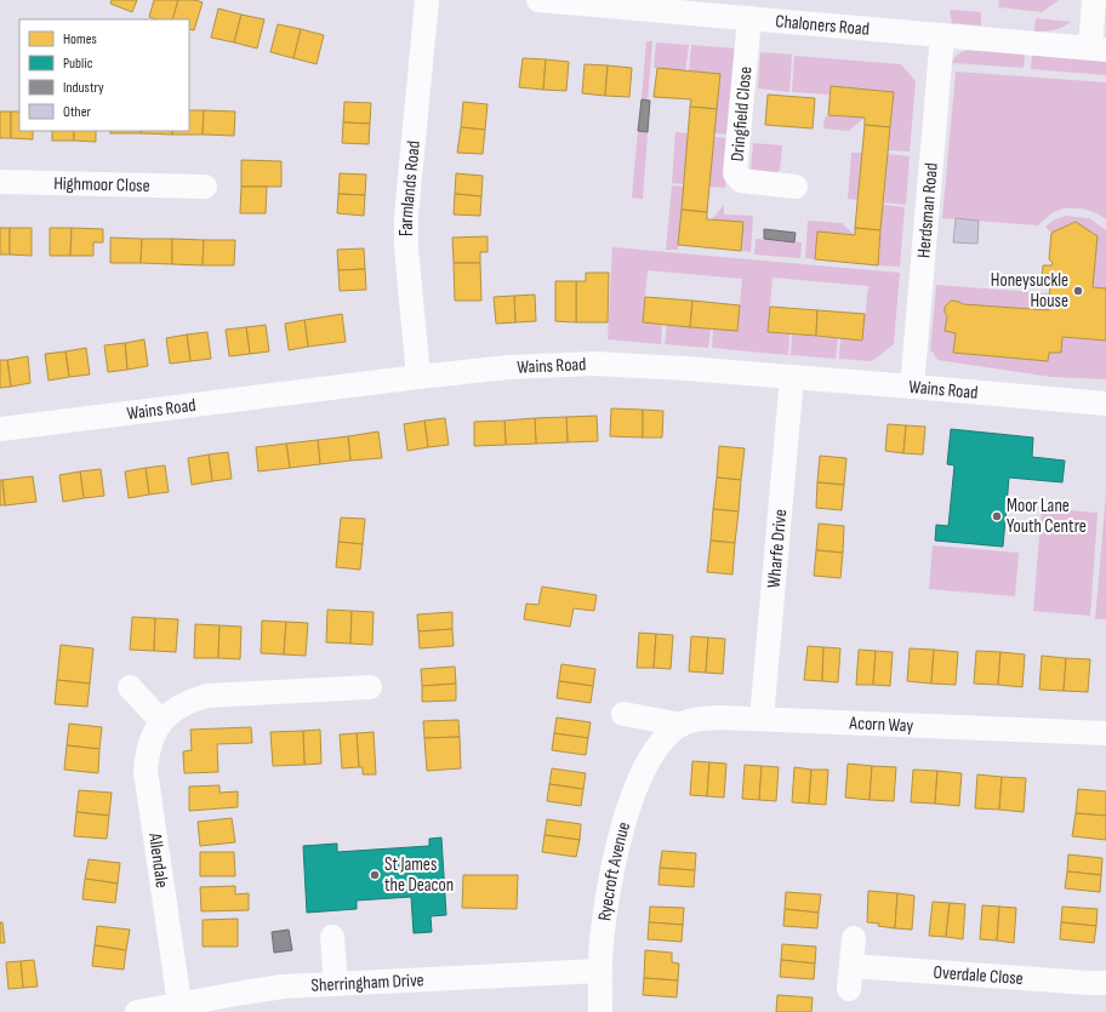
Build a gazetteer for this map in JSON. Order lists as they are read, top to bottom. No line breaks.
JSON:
{"streets":{"street":["Chaloners Road","Dringfield Close","Highmoor Close","Farmlands Road","Herdsman Road","Wains Road","Wharfe Drive","Acorn Way","Allendale","Ryecroft Avenue","Overdale Close","Sherringham Drive"]},"crossings":[["Chaloners Road","Dringfield Close"],["Chaloners Road","Herdsman Road"],["Farmlands Road","Wains Road"],["Herdsman Road","Wains Road"],["Wains Road","Wharfe Drive"],["Wharfe Drive","Acorn Way"],["Acorn Way","Ryecroft Avenue"],["Allendale","Sherringham Drive"],["Ryecroft Avenue","Sherringham Drive"]],"places":["Honeysuckle House","Moor Lane Youth Centre","St James the Deacon"],"legend":["Homes","Public","Industry","Other"]}
